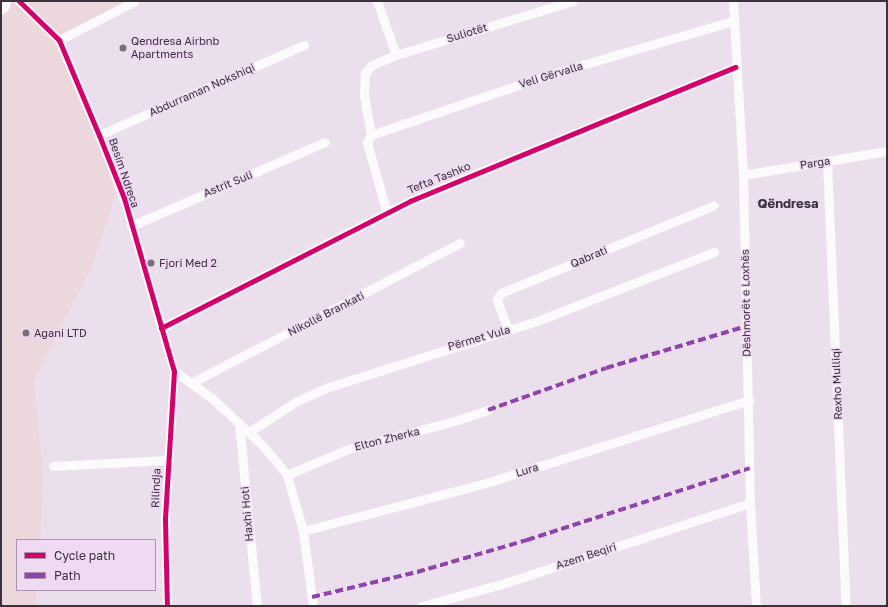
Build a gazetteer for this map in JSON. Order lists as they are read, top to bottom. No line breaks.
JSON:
{"streets":{"street":["Suliotët","Veli Gërvalla","Abdurraman Nokshiqi","Parga","Besim Ndreca","Tefta Tashko","Astrit Suli","Qabrati","Dëshmorët e Loxhës","Nikollë Brankati","Përmet Vula","Rexho Mulliqi","Elton Zherka","Lura","Rilindja","Haxhi Hoti","Azem Beqiri"]},"crossings":[["Suliotët","Veli Gërvalla"],["Veli Gërvalla","Dëshmorët e Loxhës"],["Abdurraman Nokshiqi","Besim Ndreca"],["Parga","Dëshmorët e Loxhës"],["Parga","Rexho Mulliqi"],["Besim Ndreca","Tefta Tashko"],["Besim Ndreca","Astrit Suli"],["Besim Ndreca","Rilindja"],["Tefta Tashko","Dëshmorët e Loxhës"],["Qabrati","Përmet Vula"],["Dëshmorët e Loxhës","Lura"],["Dëshmorët e Loxhës","Azem Beqiri"]],"districts":["Qëndresa"],"places":["Qendresa Airbnb Apartments","Fjori Med 2","Agani LTD"],"legend":["Cycle path","Path"]}
